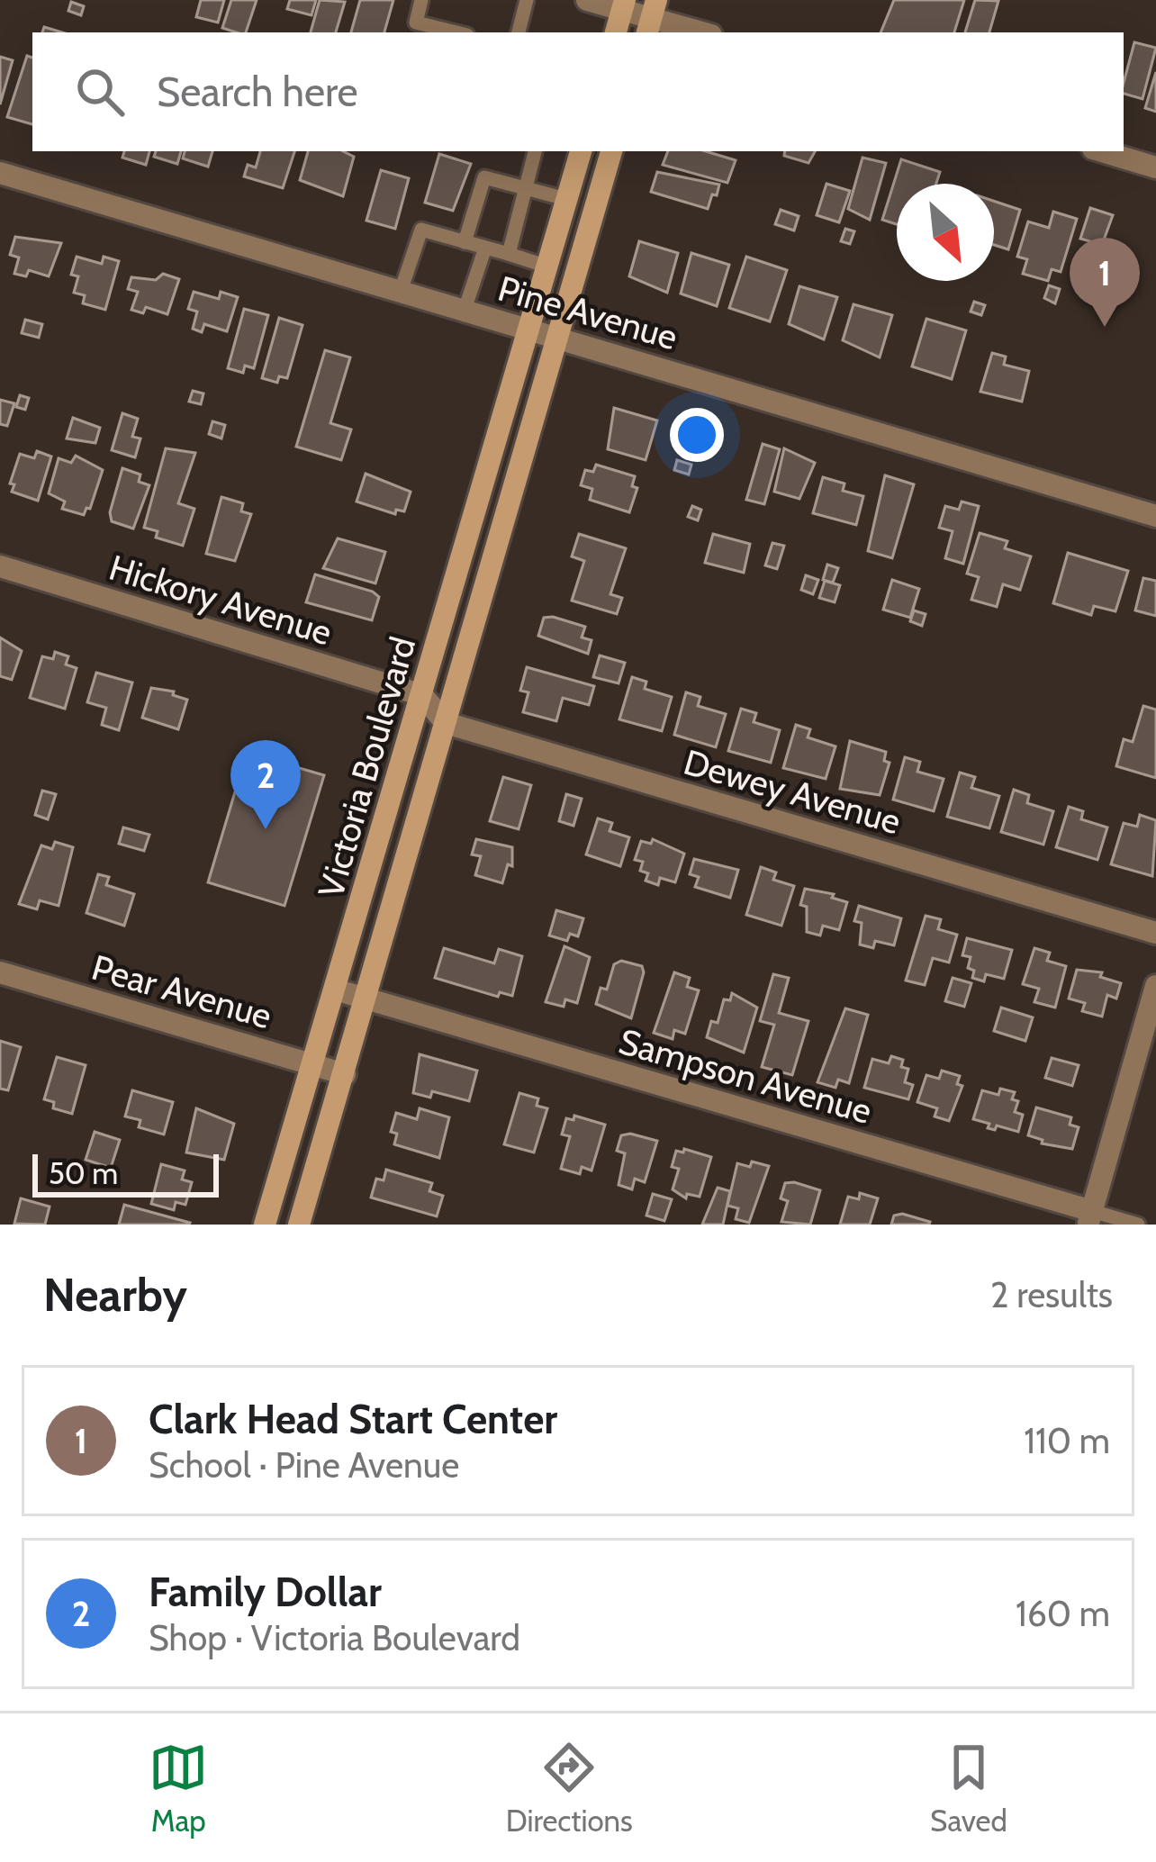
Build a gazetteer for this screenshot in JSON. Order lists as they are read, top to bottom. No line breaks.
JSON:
{"streets":{"main road":["Victoria Boulevard"],"street":["Pine Avenue","Hickory Avenue","Dewey Avenue","Pear Avenue","Sampson Avenue"]},"crossings":[["Pine Avenue","Victoria Boulevard"],["Hickory Avenue","Victoria Boulevard"],["Victoria Boulevard","Dewey Avenue"],["Victoria Boulevard","Pear Avenue"],["Victoria Boulevard","Sampson Avenue"]],"scale_bar":"50 m","north":"bottom right","page":{"search":"Search here","pins":["1","2"],"scale":"50 m","heading":["Nearby","2 results"],"list":[{"mark":"1","name":"Clark Head Start Center","note":"School · Pine Avenue","value":"110 m"},{"mark":"2","name":"Family Dollar","note":"Shop · Victoria Boulevard","value":"160 m"}],"nav":["Map","Directions","Saved"]}}
